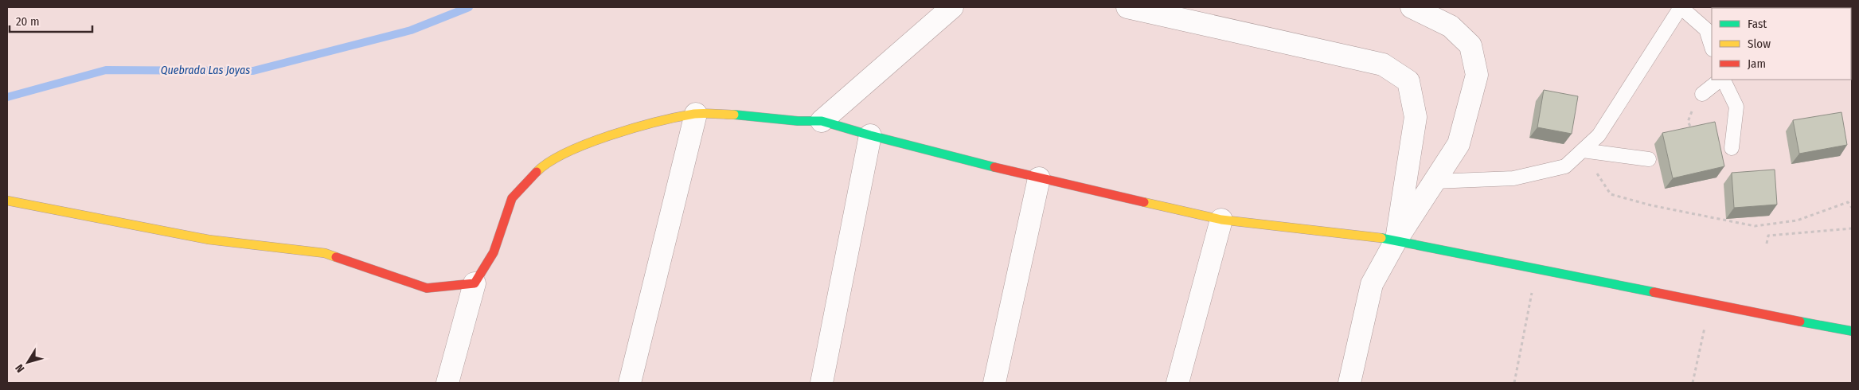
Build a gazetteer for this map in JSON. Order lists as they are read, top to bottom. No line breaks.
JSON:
{"water":["Quebrada Las Joyas"],"legend":["Fast","Slow","Jam"],"scale_bar":"20 m","north":"bottom left"}
